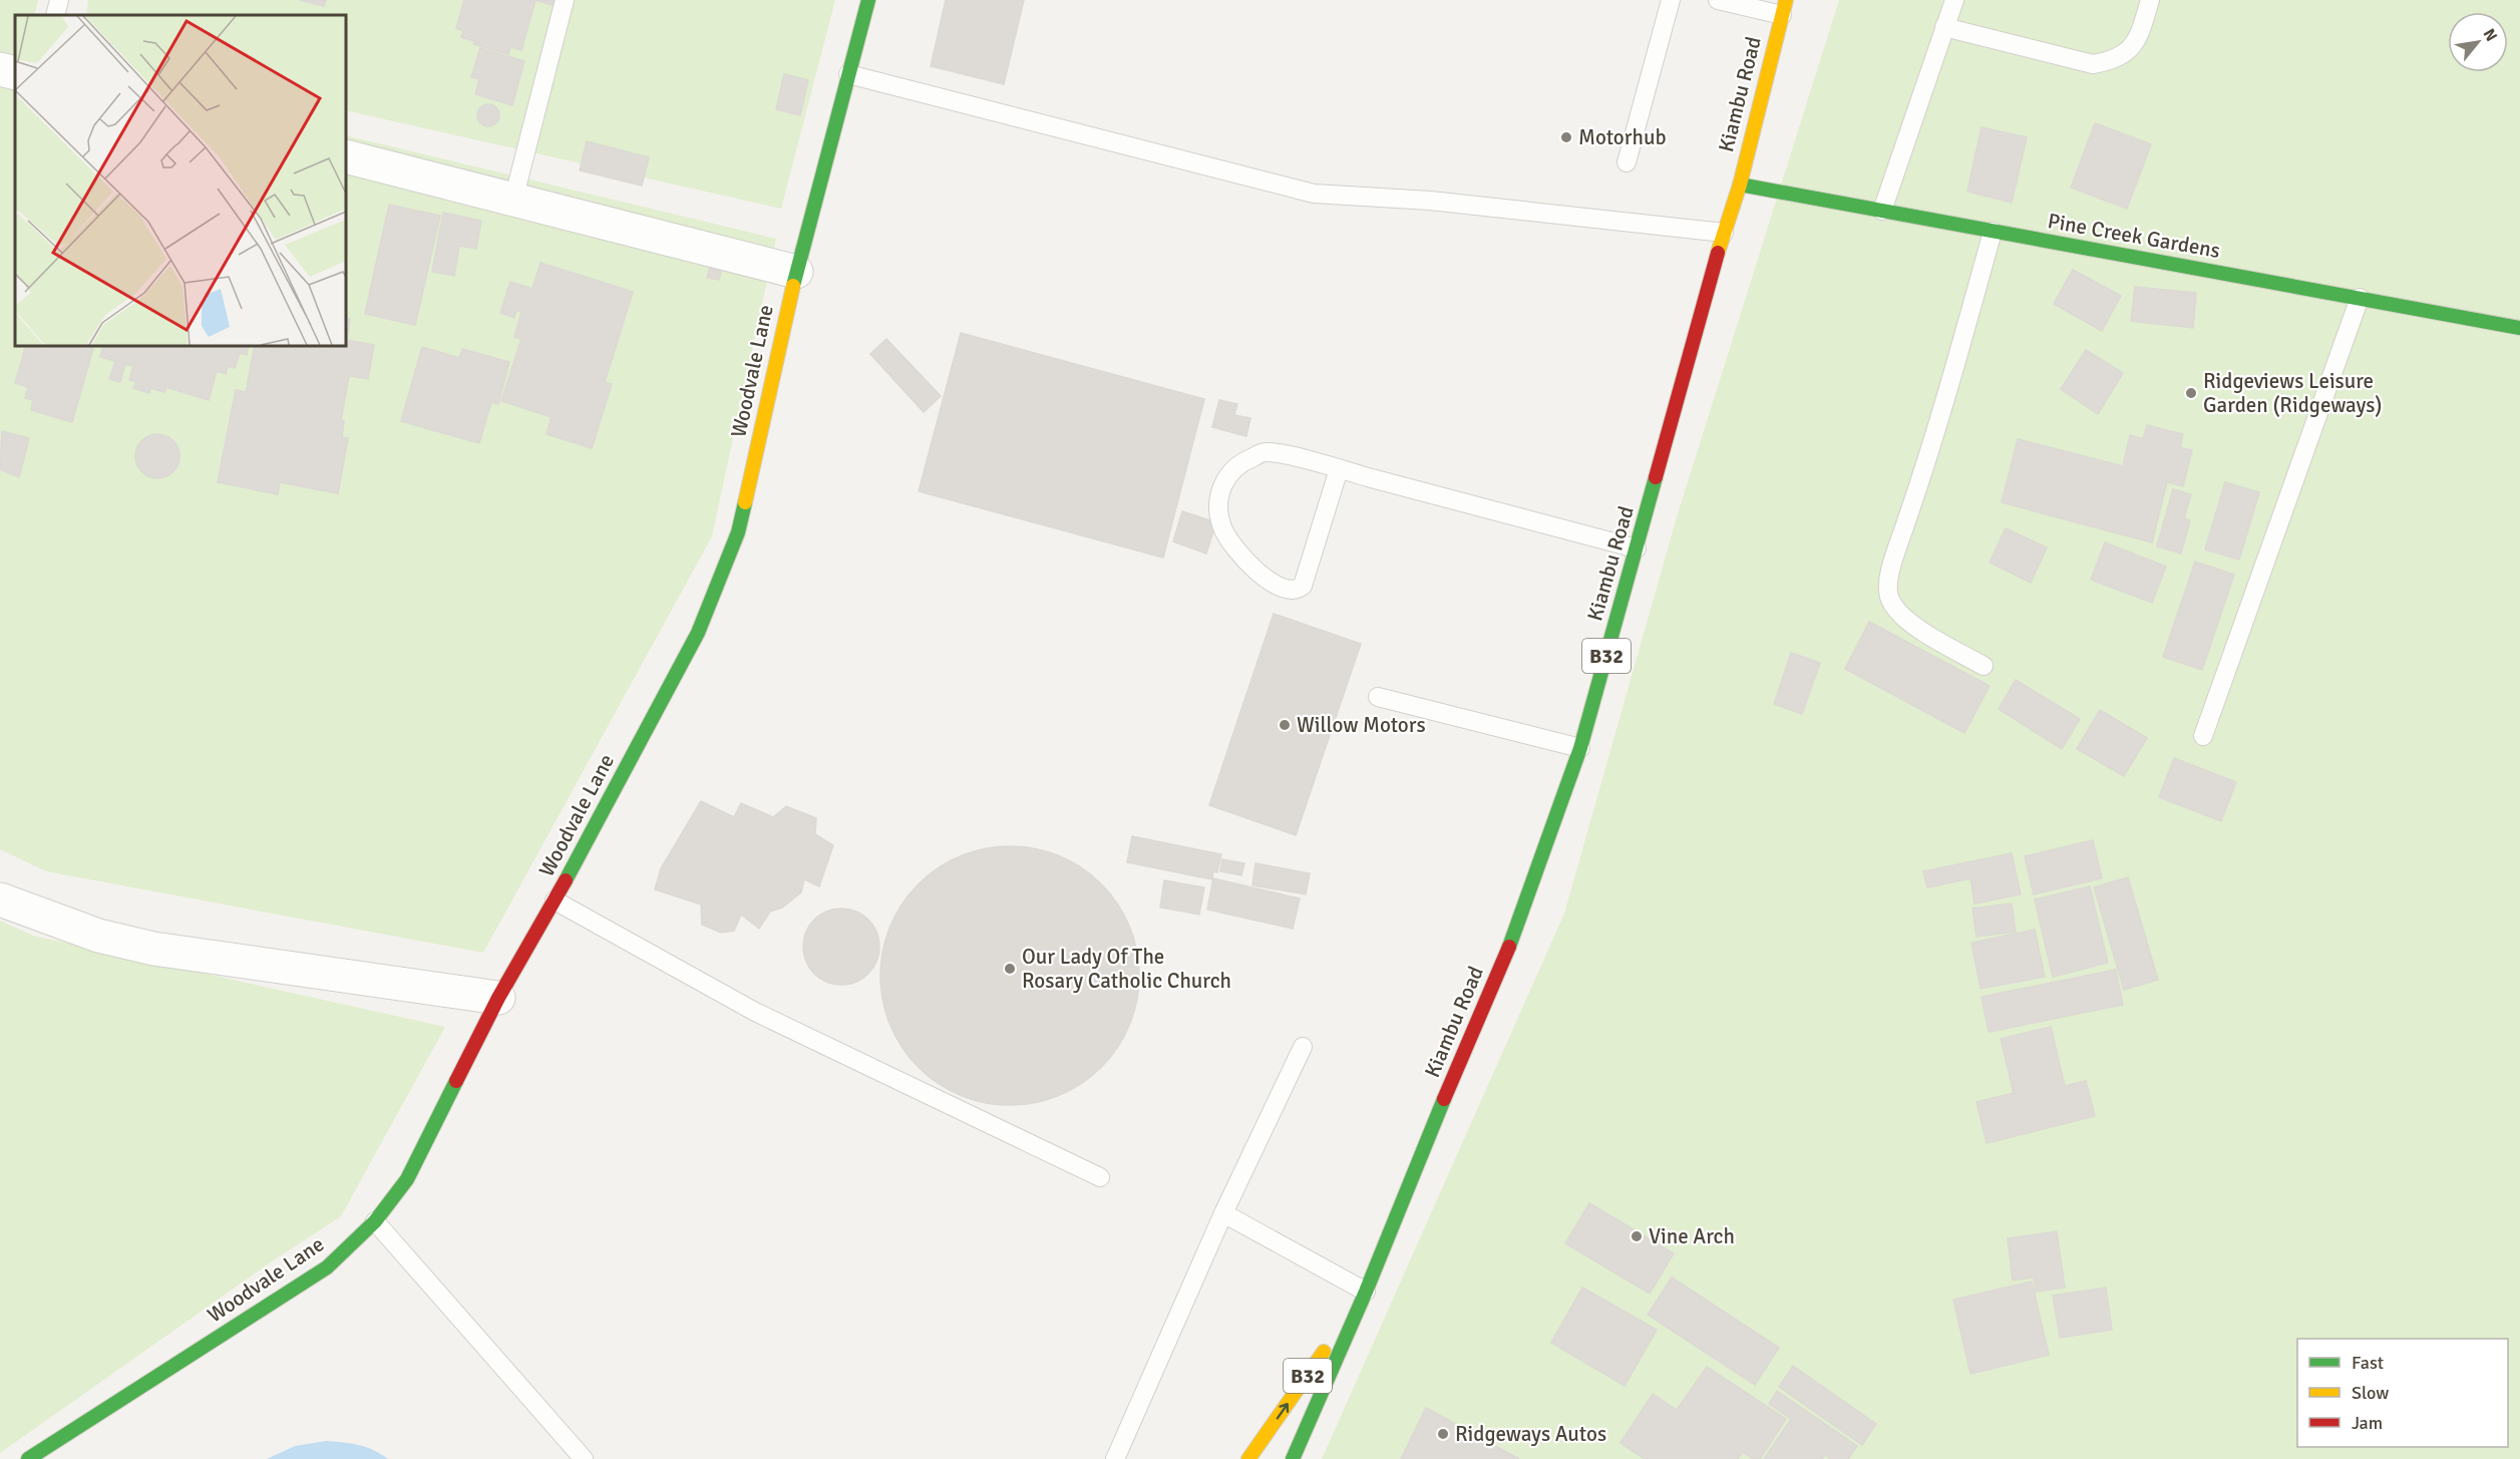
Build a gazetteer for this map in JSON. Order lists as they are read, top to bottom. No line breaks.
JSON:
{"streets":{"main road":["Kiambu Road","Pine Creek Gardens","Woodvale Lane","B32"]},"crossings":[["Kiambu Road","Pine Creek Gardens"]],"places":["Motorhub","Ridgeviews Leisure Garden (Ridgeways)","Willow Motors","Our Lady Of The Rosary Catholic Church","Vine Arch","Ridgeways Autos"],"legend":["Fast","Slow","Jam"],"north":"top right"}
